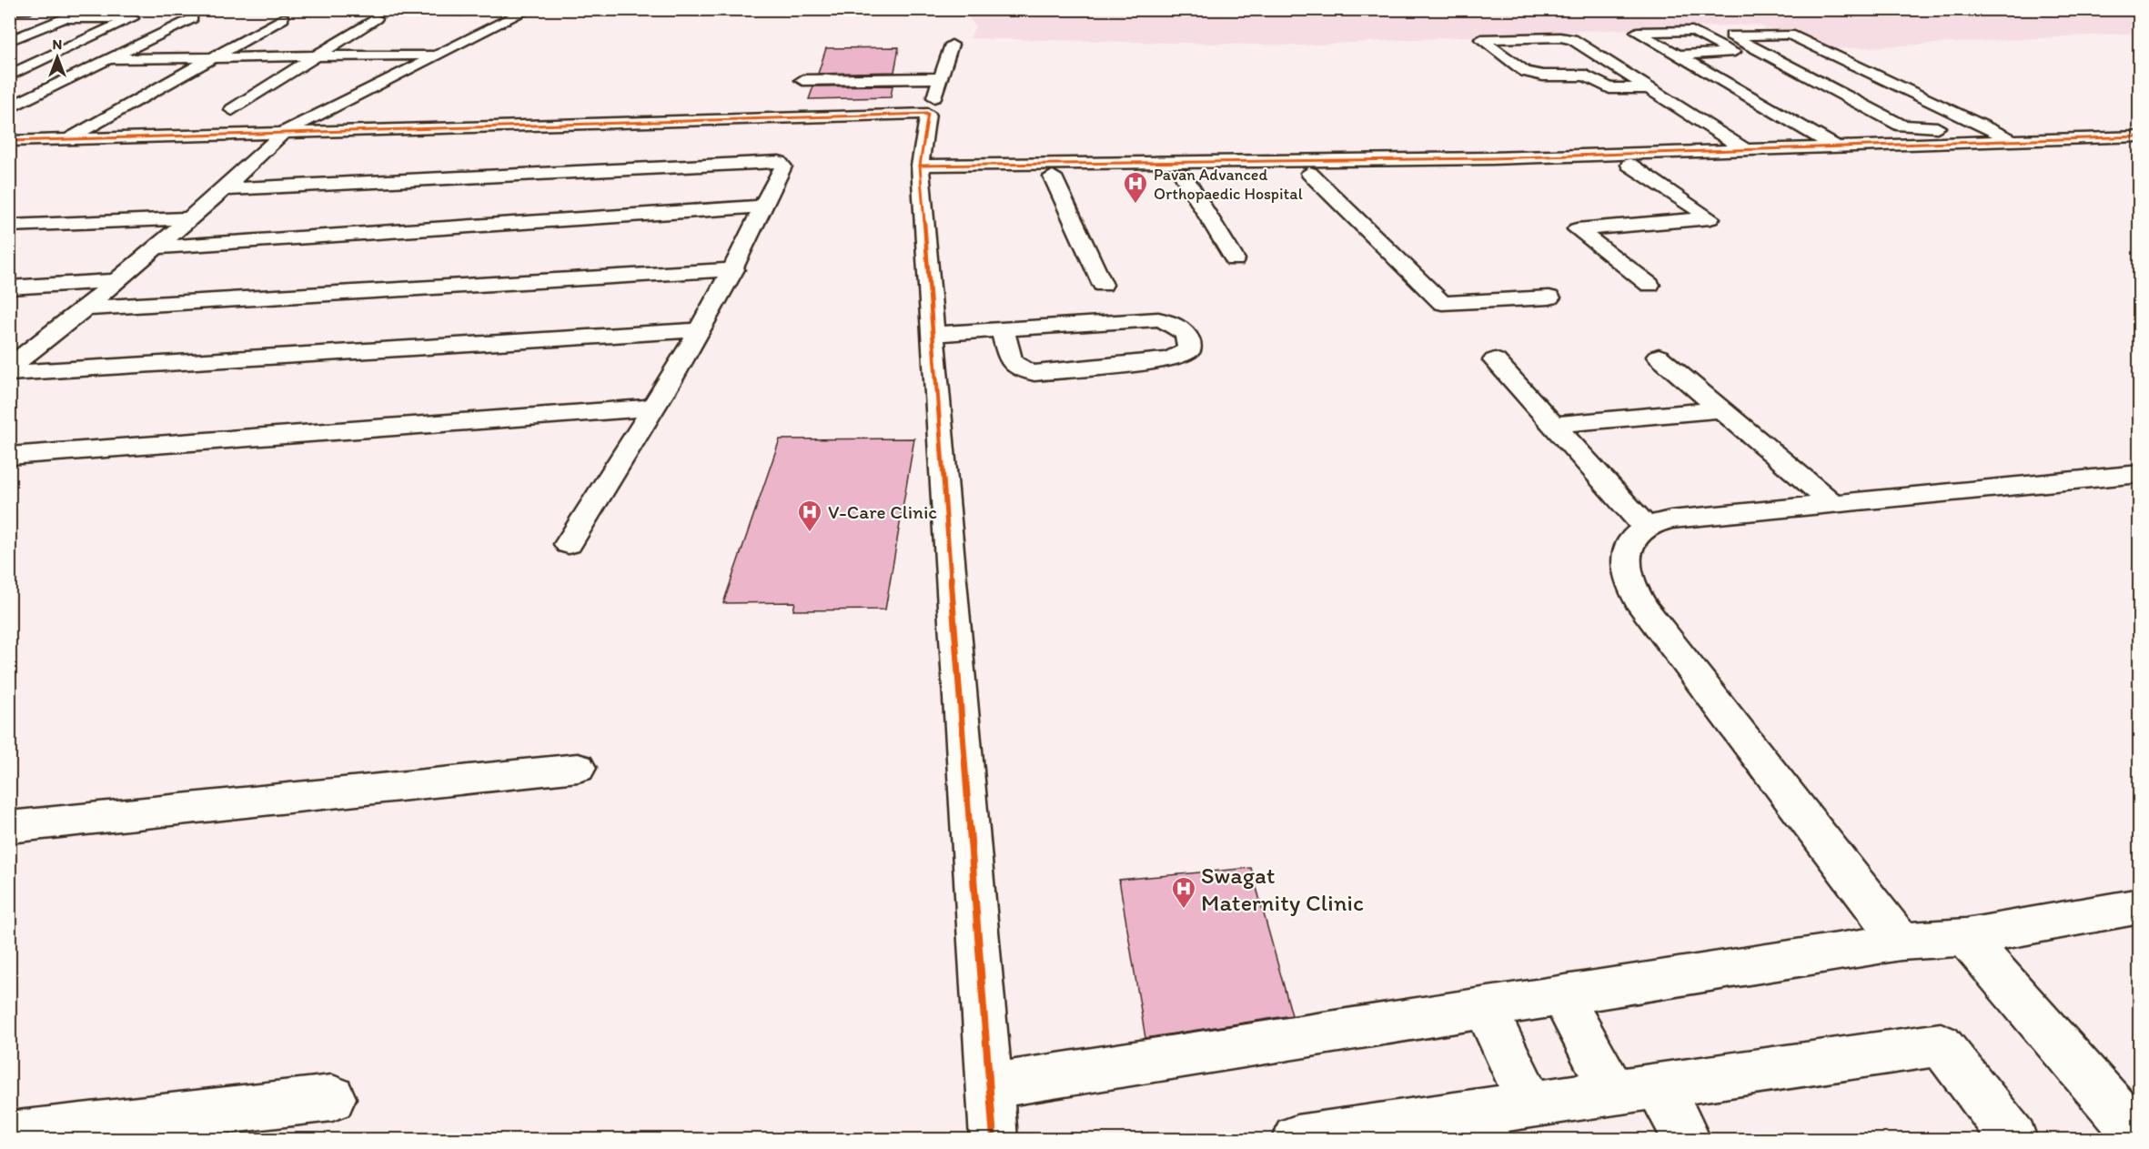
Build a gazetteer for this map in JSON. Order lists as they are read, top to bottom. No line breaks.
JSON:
{"places":{"hospital":["Pavan Advanced Orthopaedic Hospital","V-Care Clinic","Swagat Maternity Clinic"]},"north":"top"}
